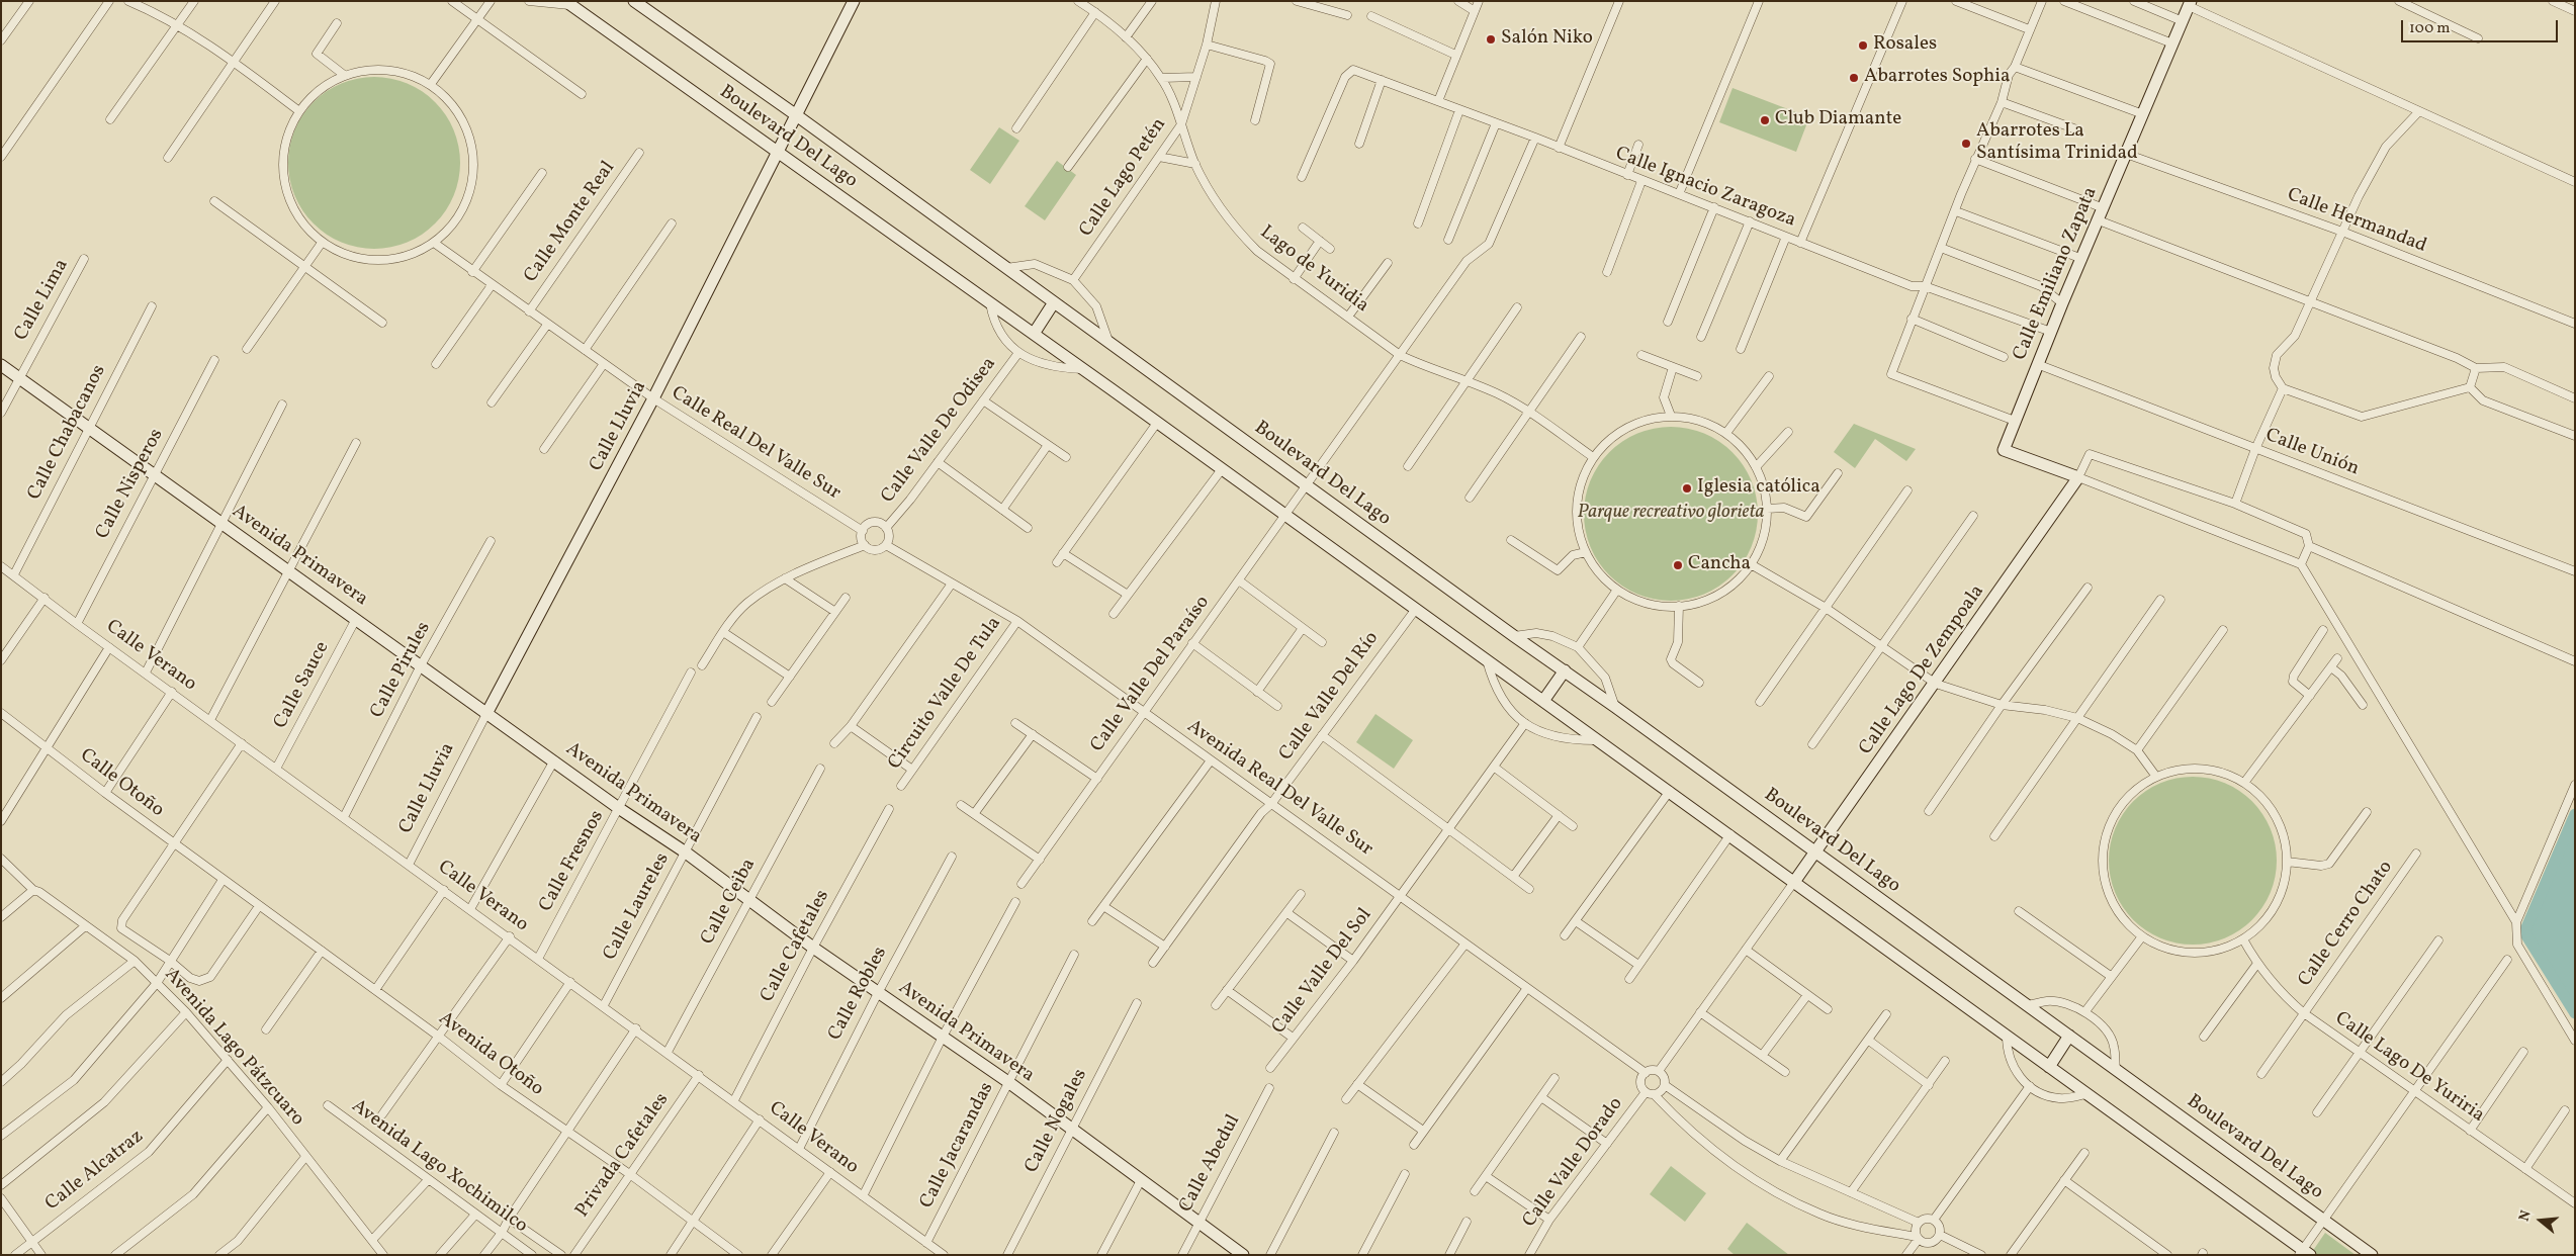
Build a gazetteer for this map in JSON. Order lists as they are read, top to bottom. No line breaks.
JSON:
{"streets":{"street":["Boulevard Del Lago","Calle Lago Petén","Calle Ignacio Zaragoza","Calle Hermandad","Calle Monte Real","Lago de Yuridia","Calle Emiliano Zapata","Calle Lima","Calle Lluvia","Calle Valle De Odisea","Calle Chabacanos","Calle Real Del Valle Sur","Calle Unión","Calle Nisperos","Avenida Primavera","Calle Verano","Calle Pirules","Calle Lago De Zempoala","Calle Valle Del Paraíso","Calle Sauce","Circuito Valle De Tula","Calle Valle Del Río","Calle Otoño","Avenida Real Del Valle Sur","Calle Fresnos","Calle Ceiba","Calle Laureles","Calle Cerro Chato","Calle Cafetales","Calle Valle Del Sol","Calle Robles","Avenida Lago Pátzcuaro","Avenida Otoño","Calle Lago De Yuriria","Calle Nogales","Calle Jacarandas","Privada Cafetales","Calle Valle Dorado","Calle Abedul","Avenida Lago Xochimilco","Calle Alcatraz"]},"crossings":[["Boulevard Del Lago","Calle Lluvia"],["Boulevard Del Lago","Calle Valle De Odisea"],["Boulevard Del Lago","Calle Lago De Zempoala"],["Boulevard Del Lago","Calle Valle Del Paraíso"],["Boulevard Del Lago","Calle Valle Del Río"],["Calle Lago Petén","Lago de Yuridia"],["Calle Ignacio Zaragoza","Calle Emiliano Zapata"],["Calle Ignacio Zaragoza","Calle Valle Del Paraíso"],["Calle Hermandad","Calle Emiliano Zapata"],["Calle Monte Real","Calle Real Del Valle Sur"],["Lago de Yuridia","Calle Valle Del Paraíso"],["Calle Emiliano Zapata","Calle Unión"],["Calle Emiliano Zapata","Calle Lago De Zempoala"],["Calle Lima","Avenida Primavera"],["Calle Lluvia","Calle Real Del Valle Sur"],["Calle Lluvia","Avenida Primavera"],["Calle Lluvia","Calle Verano"],["Calle Valle De Odisea","Calle Real Del Valle Sur"],["Calle Valle De Odisea","Avenida Real Del Valle Sur"],["Calle Chabacanos","Avenida Primavera"],["Calle Chabacanos","Calle Verano"],["Calle Real Del Valle Sur","Avenida Real Del Valle Sur"],["Calle Nisperos","Avenida Primavera"],["Calle Nisperos","Calle Verano"],["Avenida Primavera","Calle Pirules"],["Avenida Primavera","Calle Sauce"],["Avenida Primavera","Calle Fresnos"],["Avenida Primavera","Calle Ceiba"],["Avenida Primavera","Calle Laureles"],["Avenida Primavera","Calle Cafetales"],["Avenida Primavera","Calle Robles"],["Avenida Primavera","Calle Nogales"],["Avenida Primavera","Calle Jacarandas"],["Avenida Primavera","Calle Abedul"],["Calle Verano","Calle Pirules"],["Calle Verano","Calle Sauce"],["Calle Verano","Calle Fresnos"],["Calle Verano","Calle Ceiba"],["Calle Verano","Calle Laureles"],["Calle Verano","Calle Cafetales"],["Calle Verano","Calle Robles"],["Calle Verano","Calle Jacarandas"],["Calle Verano","Privada Cafetales"],["Calle Valle Del Paraíso","Avenida Real Del Valle Sur"],["Circuito Valle De Tula","Avenida Real Del Valle Sur"],["Calle Valle Del Río","Avenida Real Del Valle Sur"],["Calle Otoño","Avenida Otoño"],["Avenida Real Del Valle Sur","Calle Valle Del Sol"],["Avenida Real Del Valle Sur","Calle Valle Dorado"],["Calle Cerro Chato","Calle Lago De Yuriria"],["Avenida Lago Pátzcuaro","Calle Alcatraz"],["Avenida Otoño","Privada Cafetales"]],"parks":["Parque recreativo glorieta"],"places":["Salón Niko","Rosales","Abarrotes Sophia","Club Diamante","Abarrotes La Santísima Trinidad","Iglesia católica","Cancha"],"scale_bar":"100 m","north":"left"}
